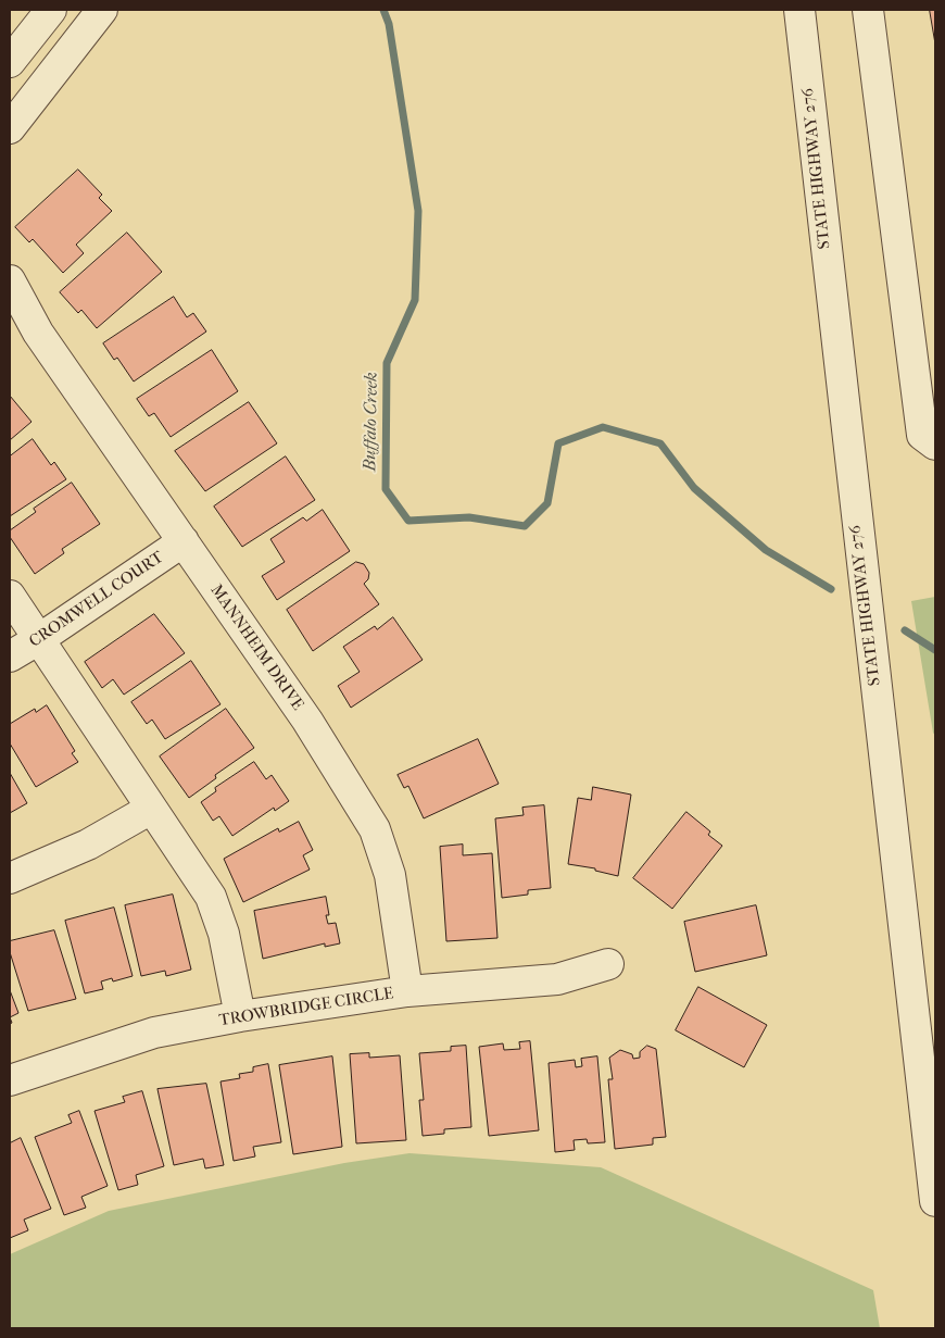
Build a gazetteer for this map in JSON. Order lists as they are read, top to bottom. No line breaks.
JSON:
{"streets":{"street":["STATE HIGHWAY 276","CROMWELL COURT","MANNHEIM DRIVE","TROWBRIDGE CIRCLE"]},"crossings":[["CROMWELL COURT","MANNHEIM DRIVE"],["MANNHEIM DRIVE","TROWBRIDGE CIRCLE"]],"water":["Buffalo Creek"]}
